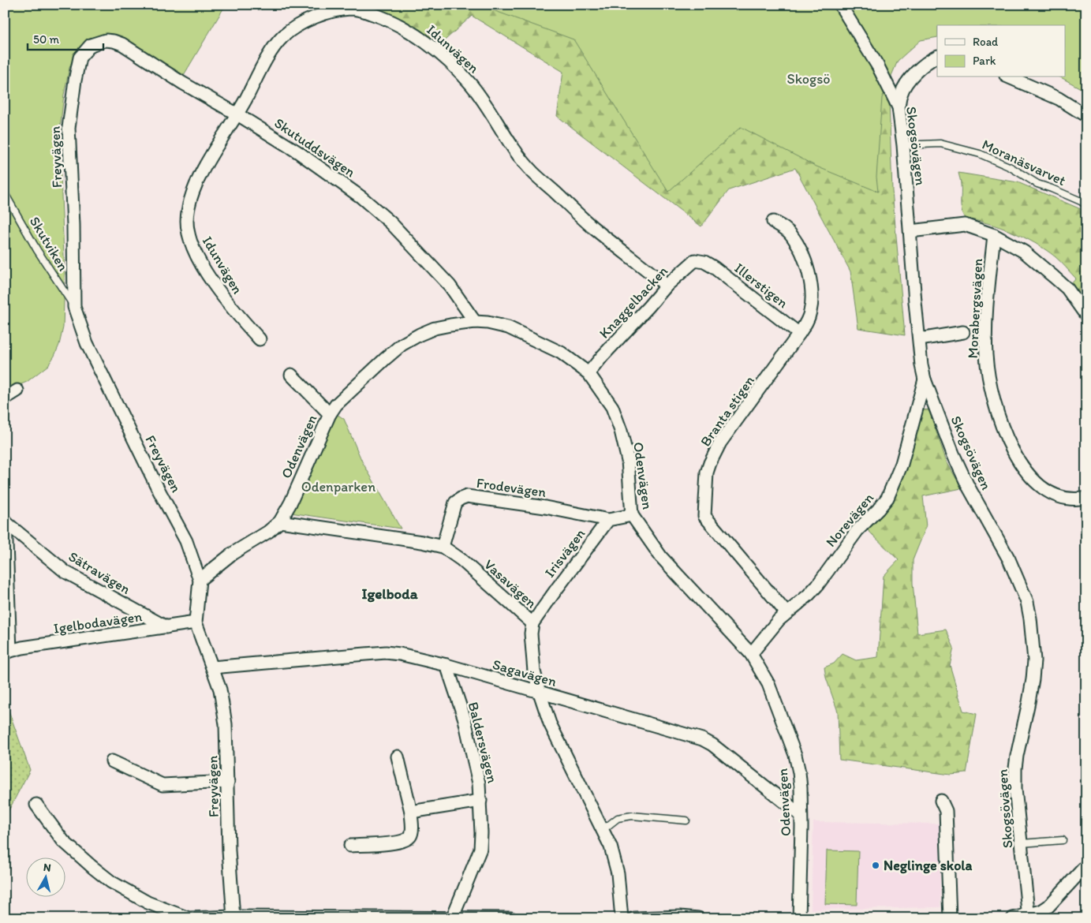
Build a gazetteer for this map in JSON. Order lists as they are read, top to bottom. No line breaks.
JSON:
{"streets":{"street":["Idunvägen","Skogsövägen","Skutuddsvägen","Freyvägen","Illerstigen","Knaggelbacken","Morabergsvägen","Branta stigen","Odenvägen","Frodevägen","Norevägen","Irisvägen","Sätravägen","Vasavägen","Igelbodavägen","Sagavägen","Baldersvägen"],"lane":["Moranäsvarvet","Skutviken"]},"crossings":[["Idunvägen","Skutuddsvägen"],["Idunvägen","Knaggelbacken"],["Skogsövägen","Moranäsvarvet"],["Skogsövägen","Norevägen"],["Skutuddsvägen","Freyvägen"],["Skutuddsvägen","Odenvägen"],["Freyvägen","Skutviken"],["Freyvägen","Odenvägen"],["Freyvägen","Igelbodavägen"],["Freyvägen","Sagavägen"],["Illerstigen","Knaggelbacken"],["Illerstigen","Branta stigen"],["Knaggelbacken","Odenvägen"],["Branta stigen","Norevägen"],["Odenvägen","Norevägen"],["Odenvägen","Vasavägen"],["Odenvägen","Sagavägen"],["Frodevägen","Irisvägen"],["Frodevägen","Vasavägen"],["Irisvägen","Vasavägen"],["Sätravägen","Igelbodavägen"],["Vasavägen","Sagavägen"],["Sagavägen","Baldersvägen"]],"districts":["Igelboda"],"parks":["Skogsö","Odenparken"],"places":["Neglinge skola"],"legend":["Road","Park"],"scale_bar":"50 m","north":"top"}
